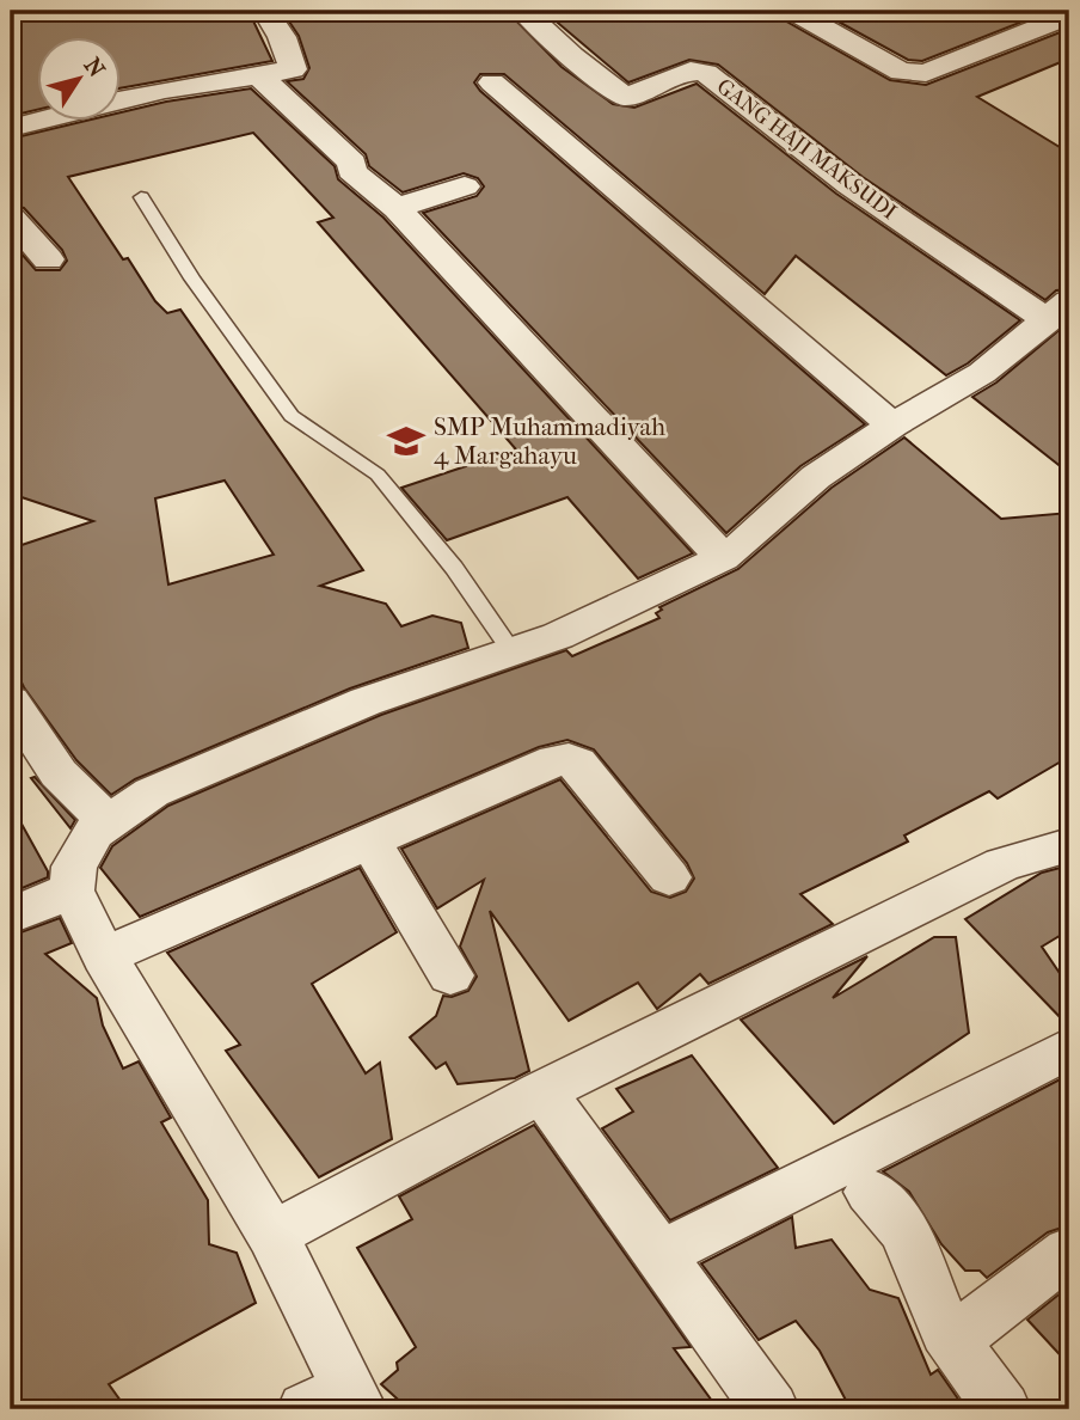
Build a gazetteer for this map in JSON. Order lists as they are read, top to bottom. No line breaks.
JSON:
{"streets":{"street":["GANG HAJI MAKSUDI"]},"places":{"school or university":["SMP Muhammadiyah 4 Margahayu"]},"north":"top right"}
